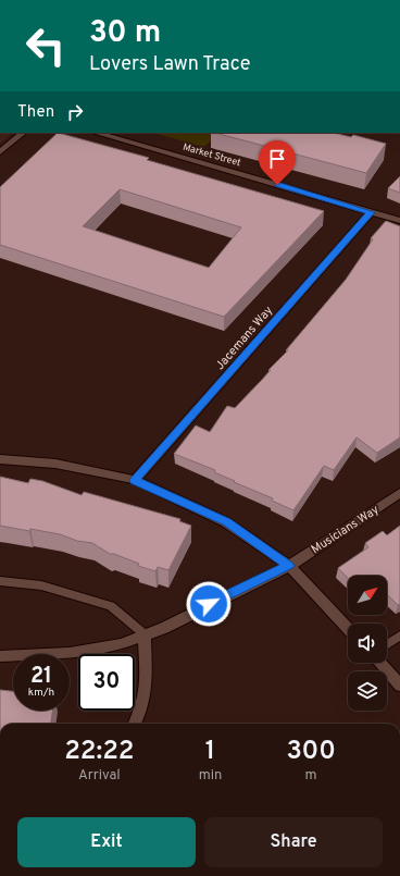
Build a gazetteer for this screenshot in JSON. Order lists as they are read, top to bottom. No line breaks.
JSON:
{"streets":{"street":["Market Street","Jacemans Way","Musicians Way"]},"crossings":[["Market Street","Jacemans Way"]],"north":"top right","page":{"turn":["30 m","Lovers Lawn Trace"],"then":"Then","speed":"21 km/h","limit":"30","eta":["22:22","Arrival","1","min","300","m"],"buttons":["Exit","Share"]}}
